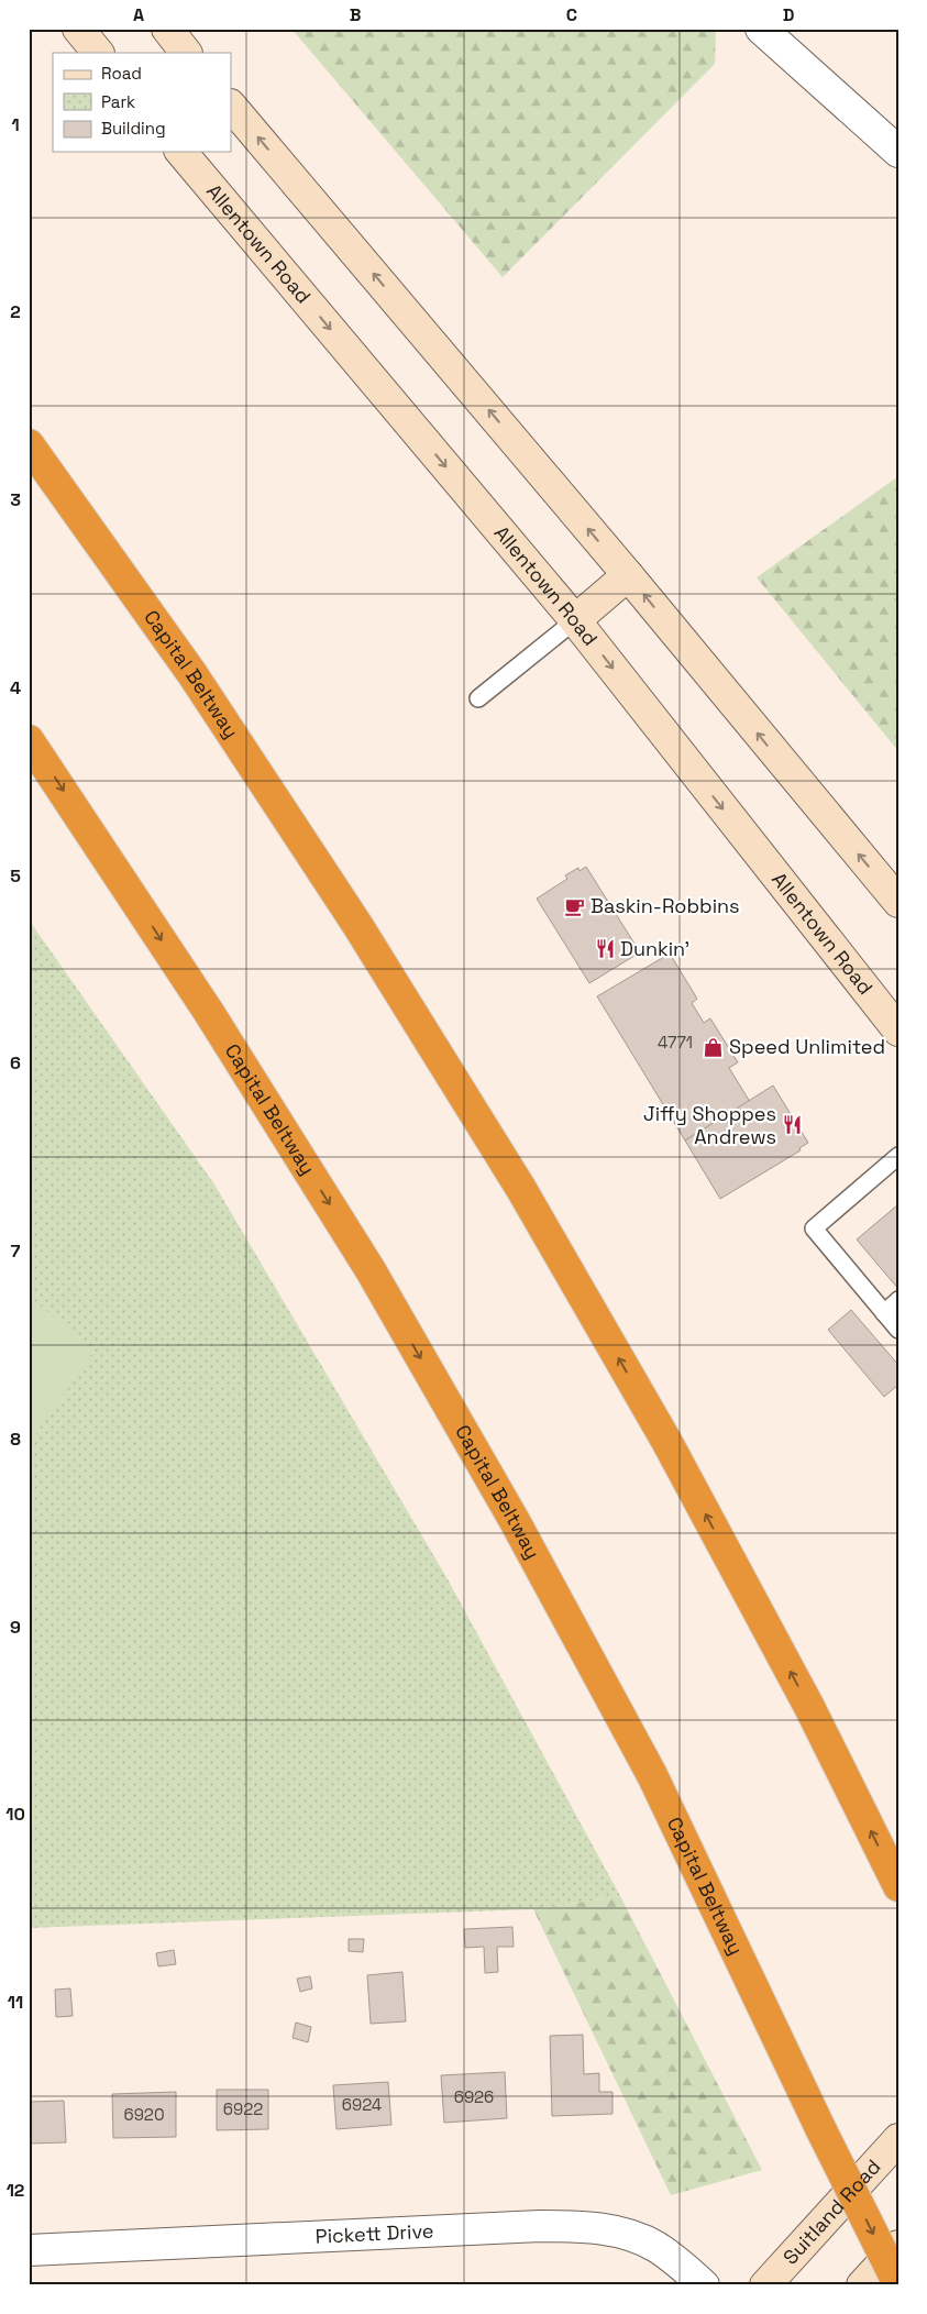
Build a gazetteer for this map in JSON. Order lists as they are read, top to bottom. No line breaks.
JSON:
{"streets":{"highway":["Capital Beltway"],"main road":["Allentown Road","Suitland Road"],"street":["Pickett Drive"]},"places":{"cafe":["Baskin-Robbins"],"restaurant":["Dunkin'","Jiffy Shoppes Andrews"],"shop":["Speed Unlimited"]},"house_numbers":["4771","6926","6924","6922","6920"],"legend":["Road","Park","Building"],"grid":{"columns":["A","B","C","D"],"rows":["1","2","3","4","5","6","7","8","9","10","11","12"]}}
